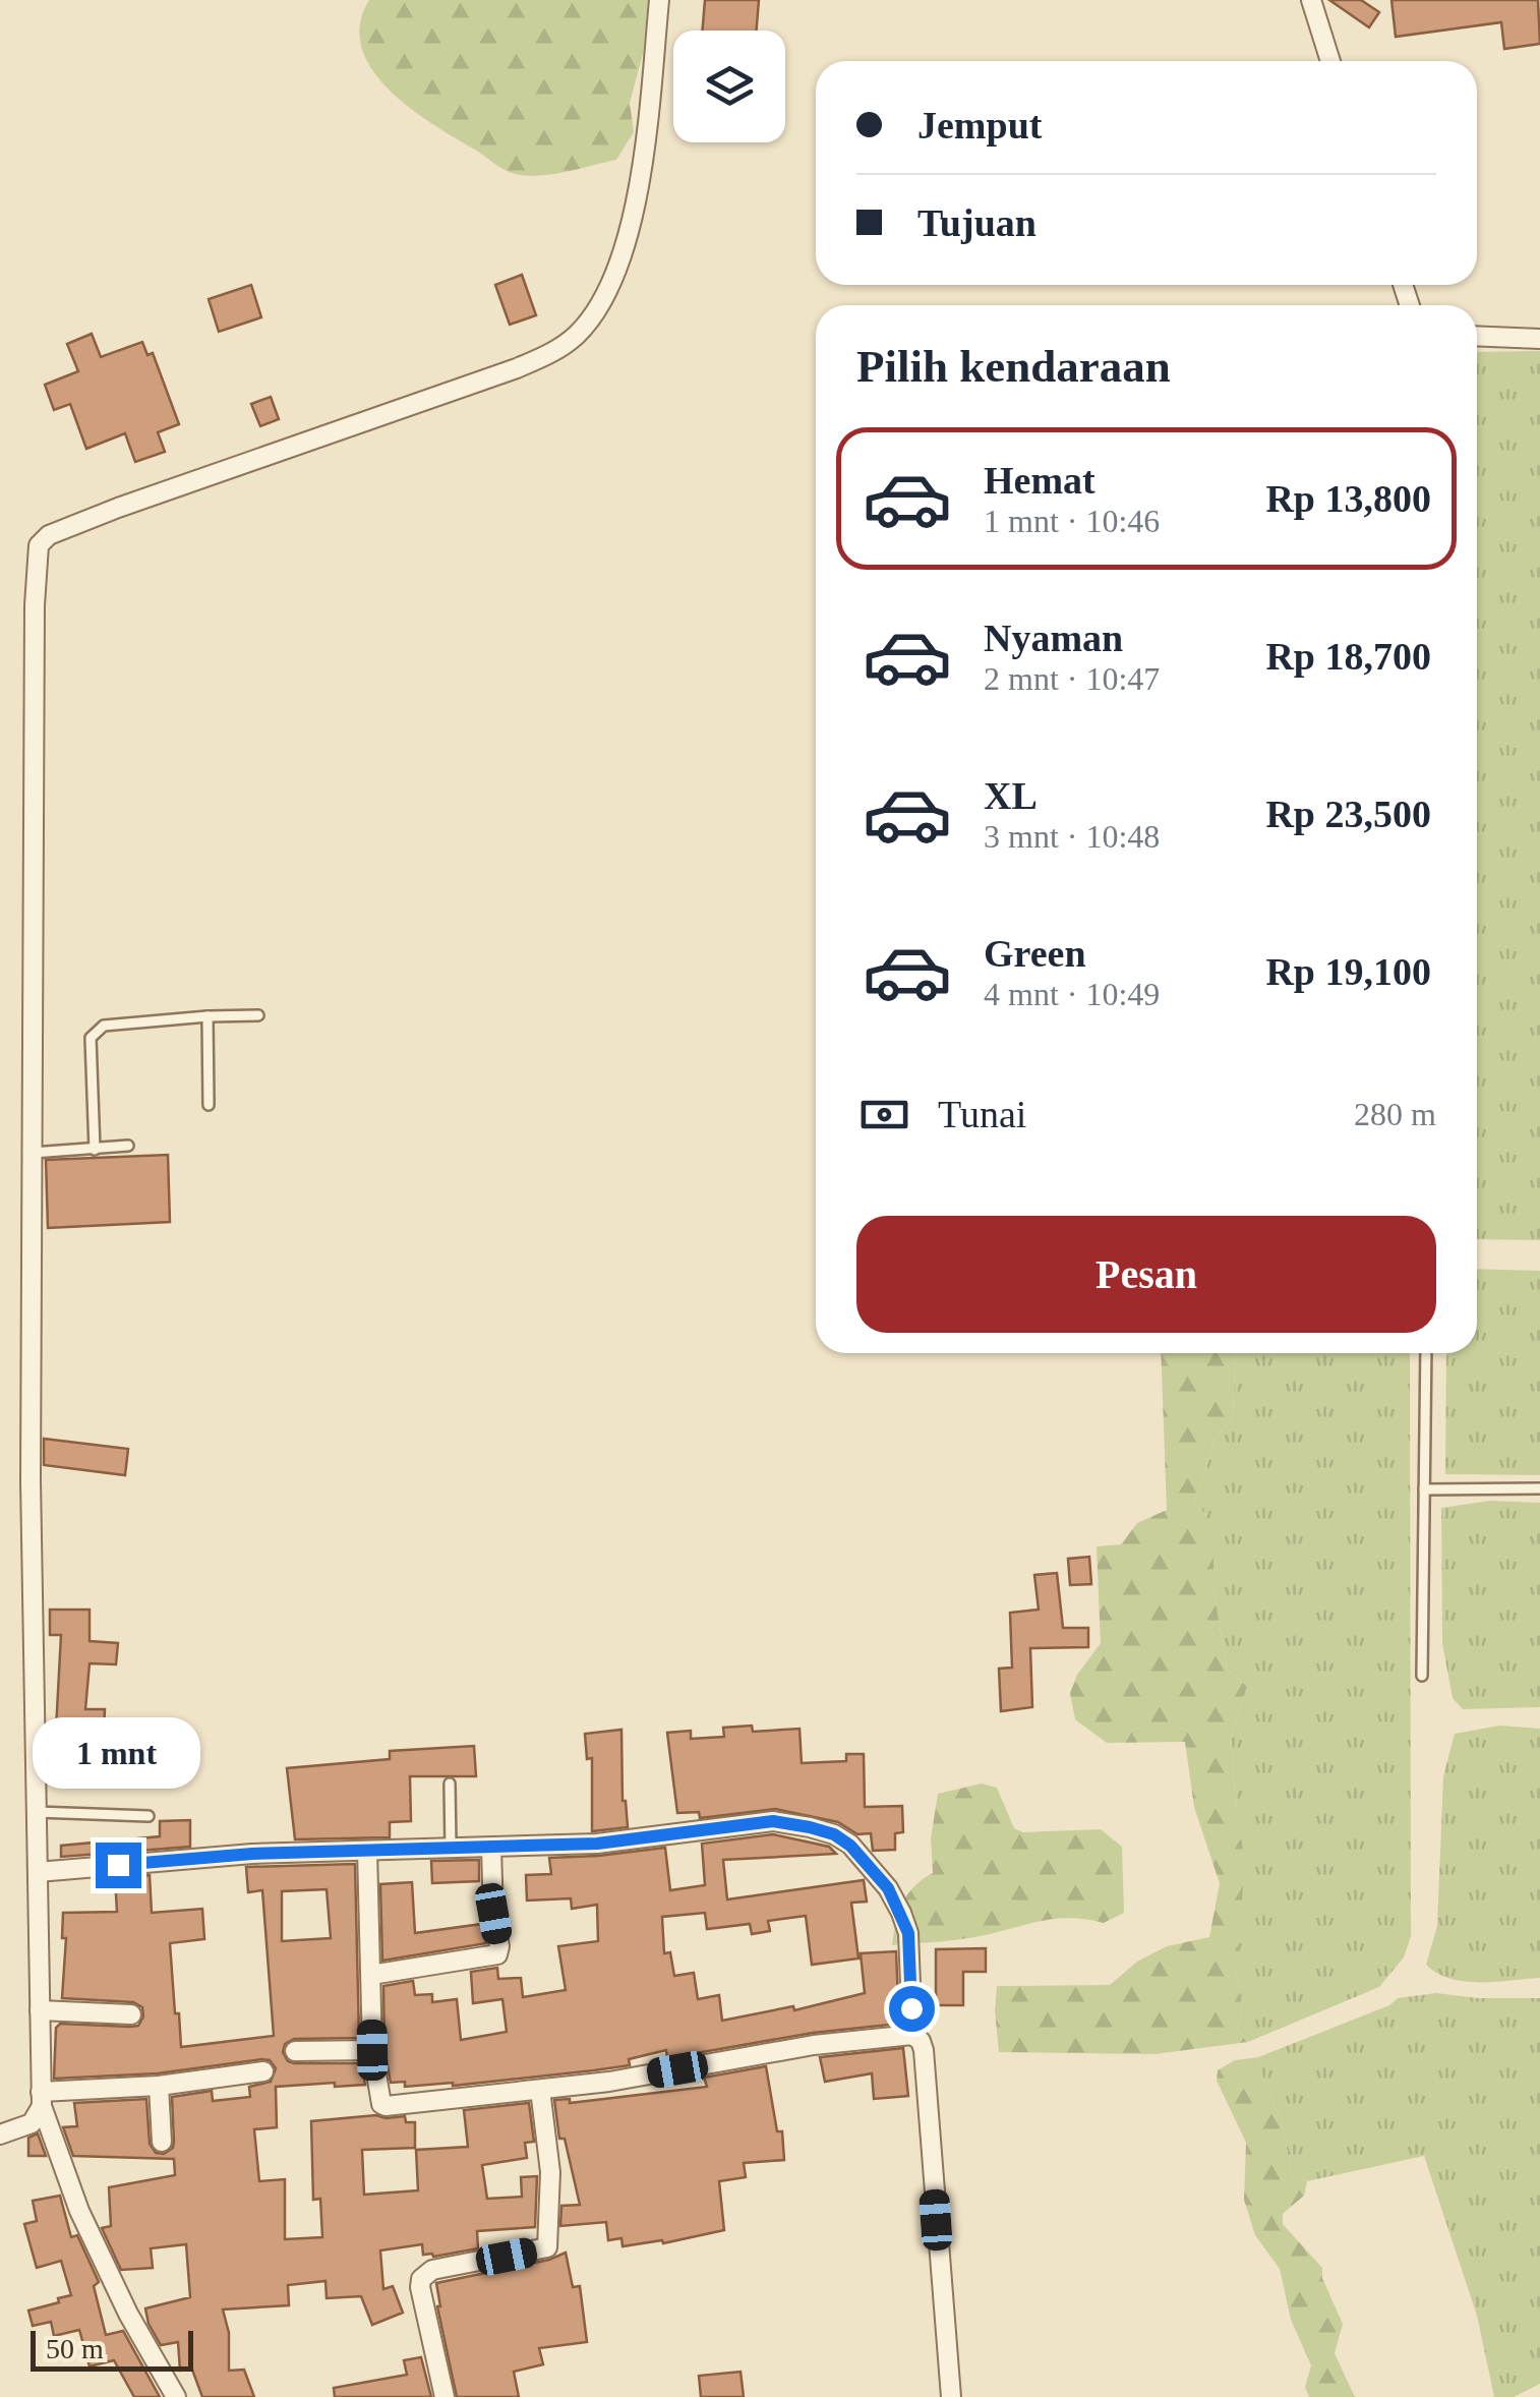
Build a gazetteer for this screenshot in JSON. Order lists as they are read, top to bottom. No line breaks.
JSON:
{"scale_bar":"50 m","page":{"banner":["Jemput","Tujuan"],"heading":"Pilih kendaraan","list":[{"name":"Hemat","note":"1 mnt · 10:46","value":"Rp 13,800"},{"name":"Nyaman","note":"2 mnt · 10:47","value":"Rp 18,700"},{"name":"XL","note":"3 mnt · 10:48","value":"Rp 23,500"},{"name":"Green","note":"4 mnt · 10:49","value":"Rp 19,100"}],"pay":["Tunai","280 m"],"buttons":"Pesan","bubble":"1 mnt","scale":"50 m"}}
